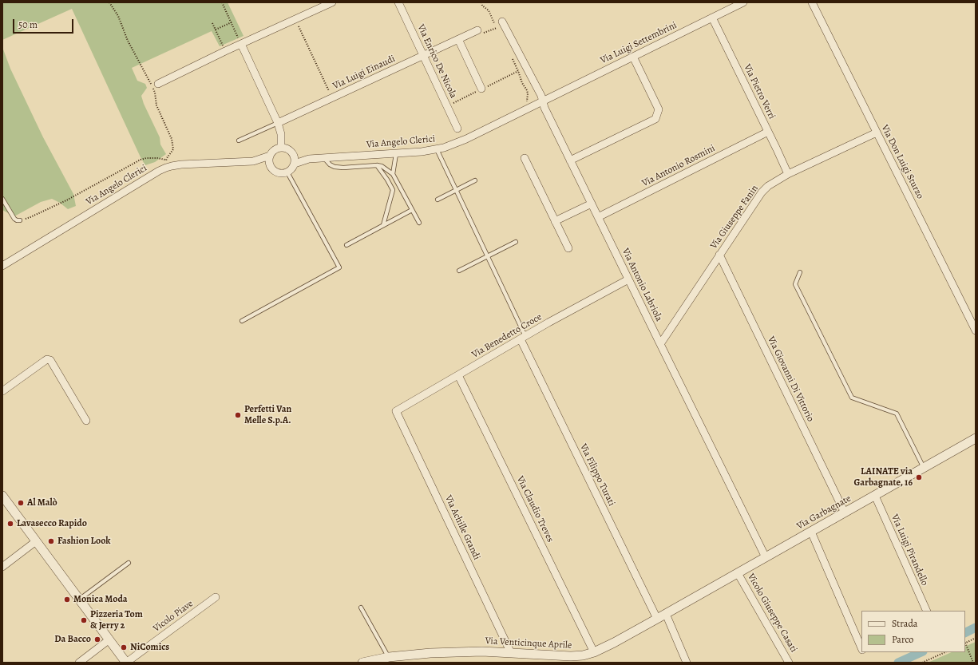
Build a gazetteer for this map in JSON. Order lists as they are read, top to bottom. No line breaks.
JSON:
{"streets":{"street":["Via Luigi Settembrini","Via Enrico De Nicola","Via Luigi Einaudi","Via Pietro Verri","Via Angelo Clerici","Via Don Luigi Sturzo","Via Antonio Rosmini","Via Giuseppe Fanin","Via Antonio Labriola","Via Benedetto Croce","Via Giovanni Di Vittorio","Via Filippo Turati","Via Claudio Treves","Via Garbagnate","Via Achille Grandi","Via Luigi Pirandello","Vicolo Giuseppe Casati","Vicolo Piave","Via Venticinque Aprile"]},"crossings":[["Via Luigi Settembrini","Via Pietro Verri"],["Via Luigi Settembrini","Via Angelo Clerici"],["Via Luigi Settembrini","Via Antonio Labriola"],["Via Enrico De Nicola","Via Luigi Einaudi"],["Via Pietro Verri","Via Antonio Rosmini"],["Via Pietro Verri","Via Giuseppe Fanin"],["Via Angelo Clerici","Via Antonio Labriola"],["Via Don Luigi Sturzo","Via Giuseppe Fanin"],["Via Antonio Rosmini","Via Antonio Labriola"],["Via Giuseppe Fanin","Via Antonio Labriola"],["Via Giuseppe Fanin","Via Giovanni Di Vittorio"],["Via Antonio Labriola","Via Benedetto Croce"],["Via Antonio Labriola","Via Garbagnate"],["Via Antonio Labriola","Via Venticinque Aprile"],["Via Benedetto Croce","Via Filippo Turati"],["Via Benedetto Croce","Via Claudio Treves"],["Via Benedetto Croce","Via Achille Grandi"],["Via Giovanni Di Vittorio","Via Garbagnate"],["Via Filippo Turati","Via Venticinque Aprile"],["Via Claudio Treves","Via Venticinque Aprile"],["Via Garbagnate","Via Luigi Pirandello"],["Via Garbagnate","Via Venticinque Aprile"],["Via Achille Grandi","Via Venticinque Aprile"],["Vicolo Giuseppe Casati","Via Venticinque Aprile"]],"places":["Perfetti Van Melle S.p.A.","LAINATE via Garbagnate, 16","Al Malò","Lavasecco Rapido","Fashion Look","Monica Moda","Pizzeria Tom & Jerry 2","Da Bacco","NiComics"],"legend":["Strada","Parco"],"scale_bar":"50 m"}
